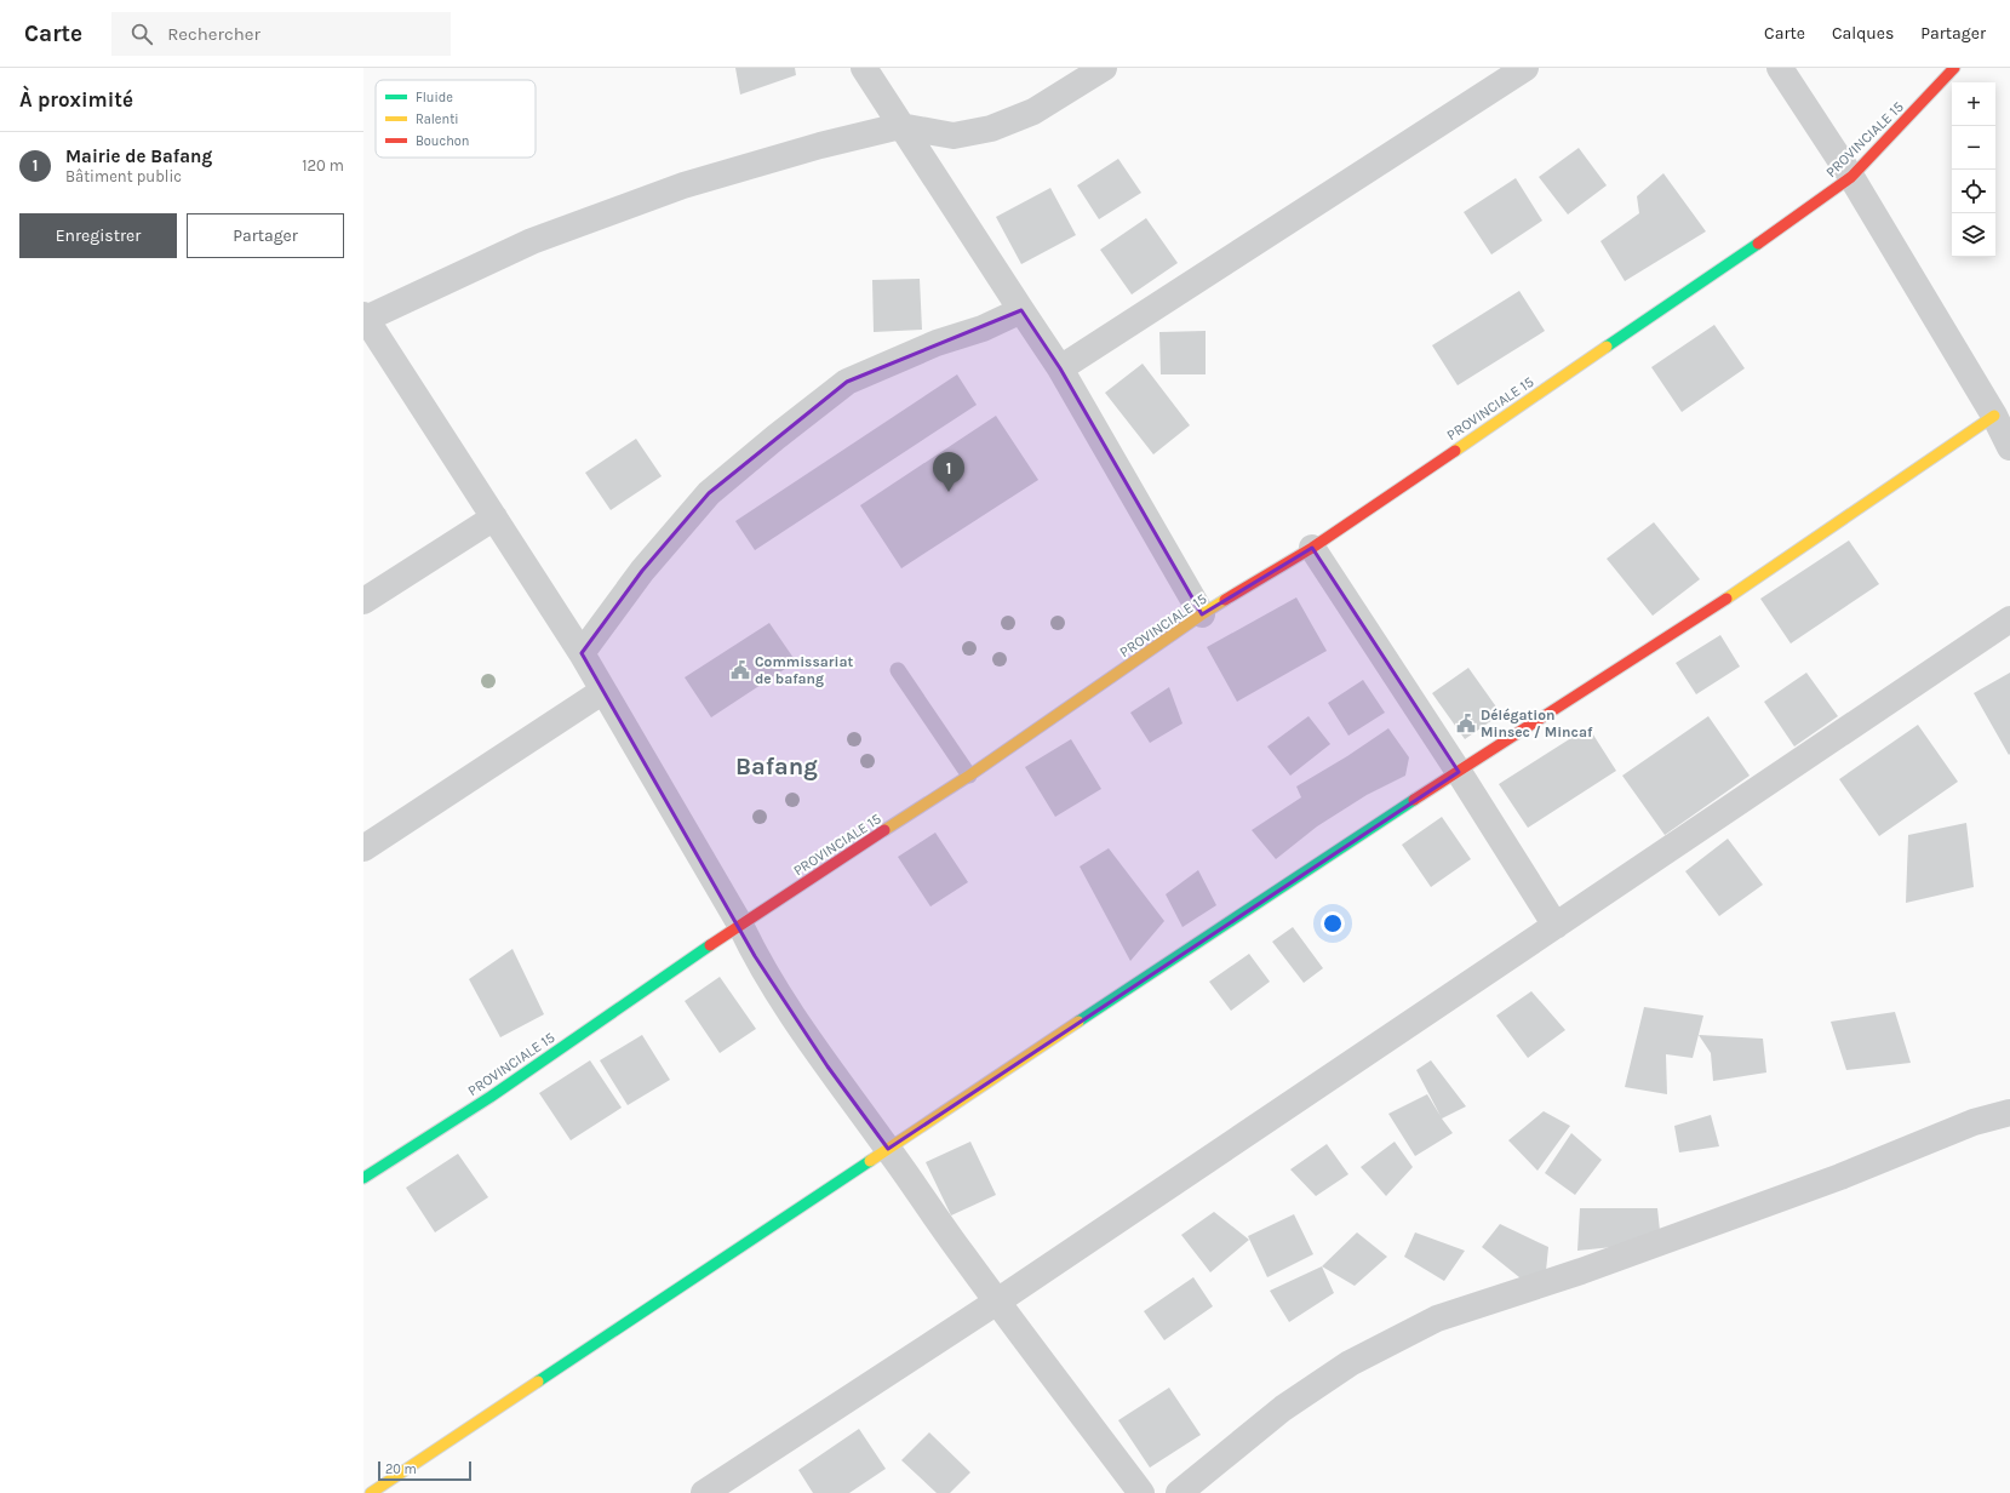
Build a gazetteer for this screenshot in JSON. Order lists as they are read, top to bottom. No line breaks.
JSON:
{"streets":{"street":["PROVINCIALE 15"]},"districts":["Bafang"],"places":{"public building":["Commissariat de bafang","Délégation Minsec / Mincaf"]},"legend":["Fluide","Ralenti","Bouchon"],"scale_bar":"20 m","page":{"header":"Carte","search":"Rechercher","nav":["Carte","Calques","Partager"],"heading":"À proximité","map_buttons":["+","−"],"list":[{"mark":"1","name":"Mairie de Bafang","note":"Bâtiment public","value":"120 m"}],"buttons":["Enregistrer","Partager"],"pins":"1","scale":"20 m"}}
